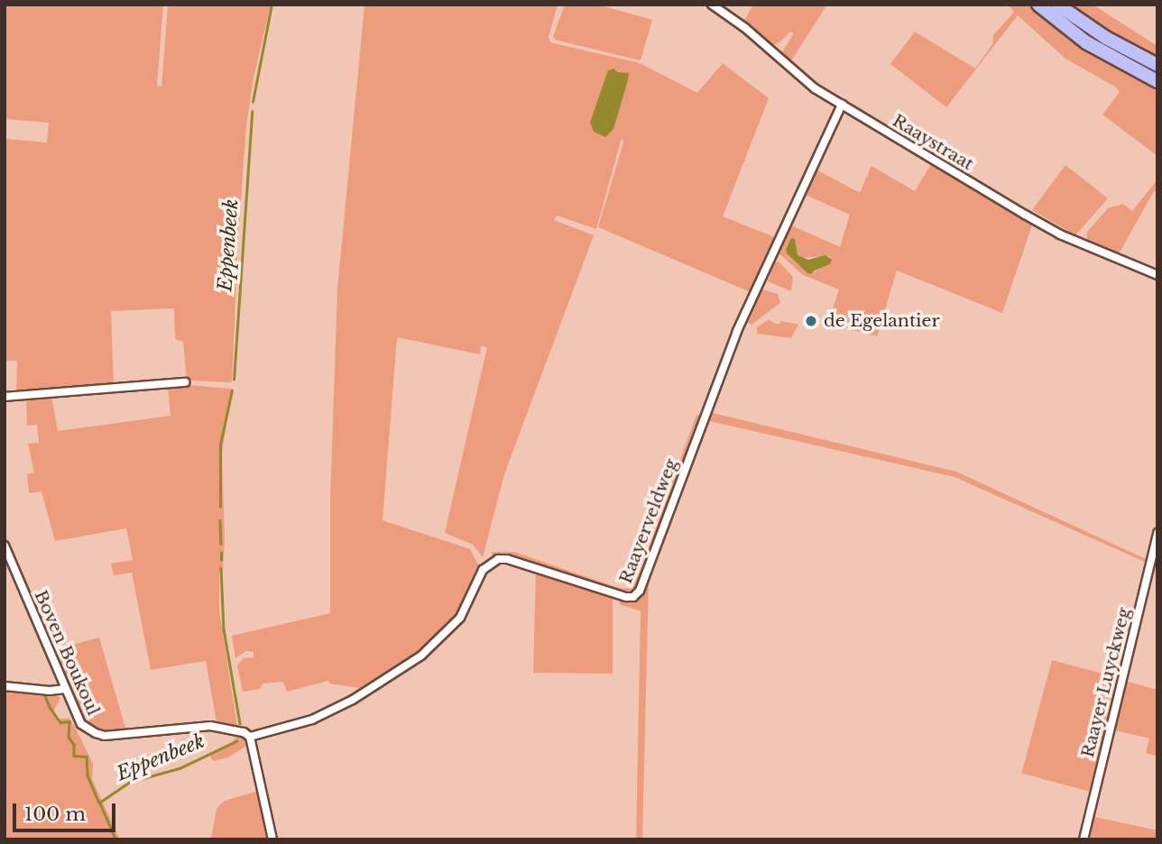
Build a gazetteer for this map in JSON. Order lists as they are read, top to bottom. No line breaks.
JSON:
{"streets":{"street":["Raaystraat","Raayerveldweg","Boven Boukoul","Raayer Luyckweg"]},"crossings":[["Raaystraat","Raayerveldweg"],["Raayerveldweg","Boven Boukoul"]],"water":["Eppenbeek"],"places":["de Egelantier"],"scale_bar":"100 m"}
